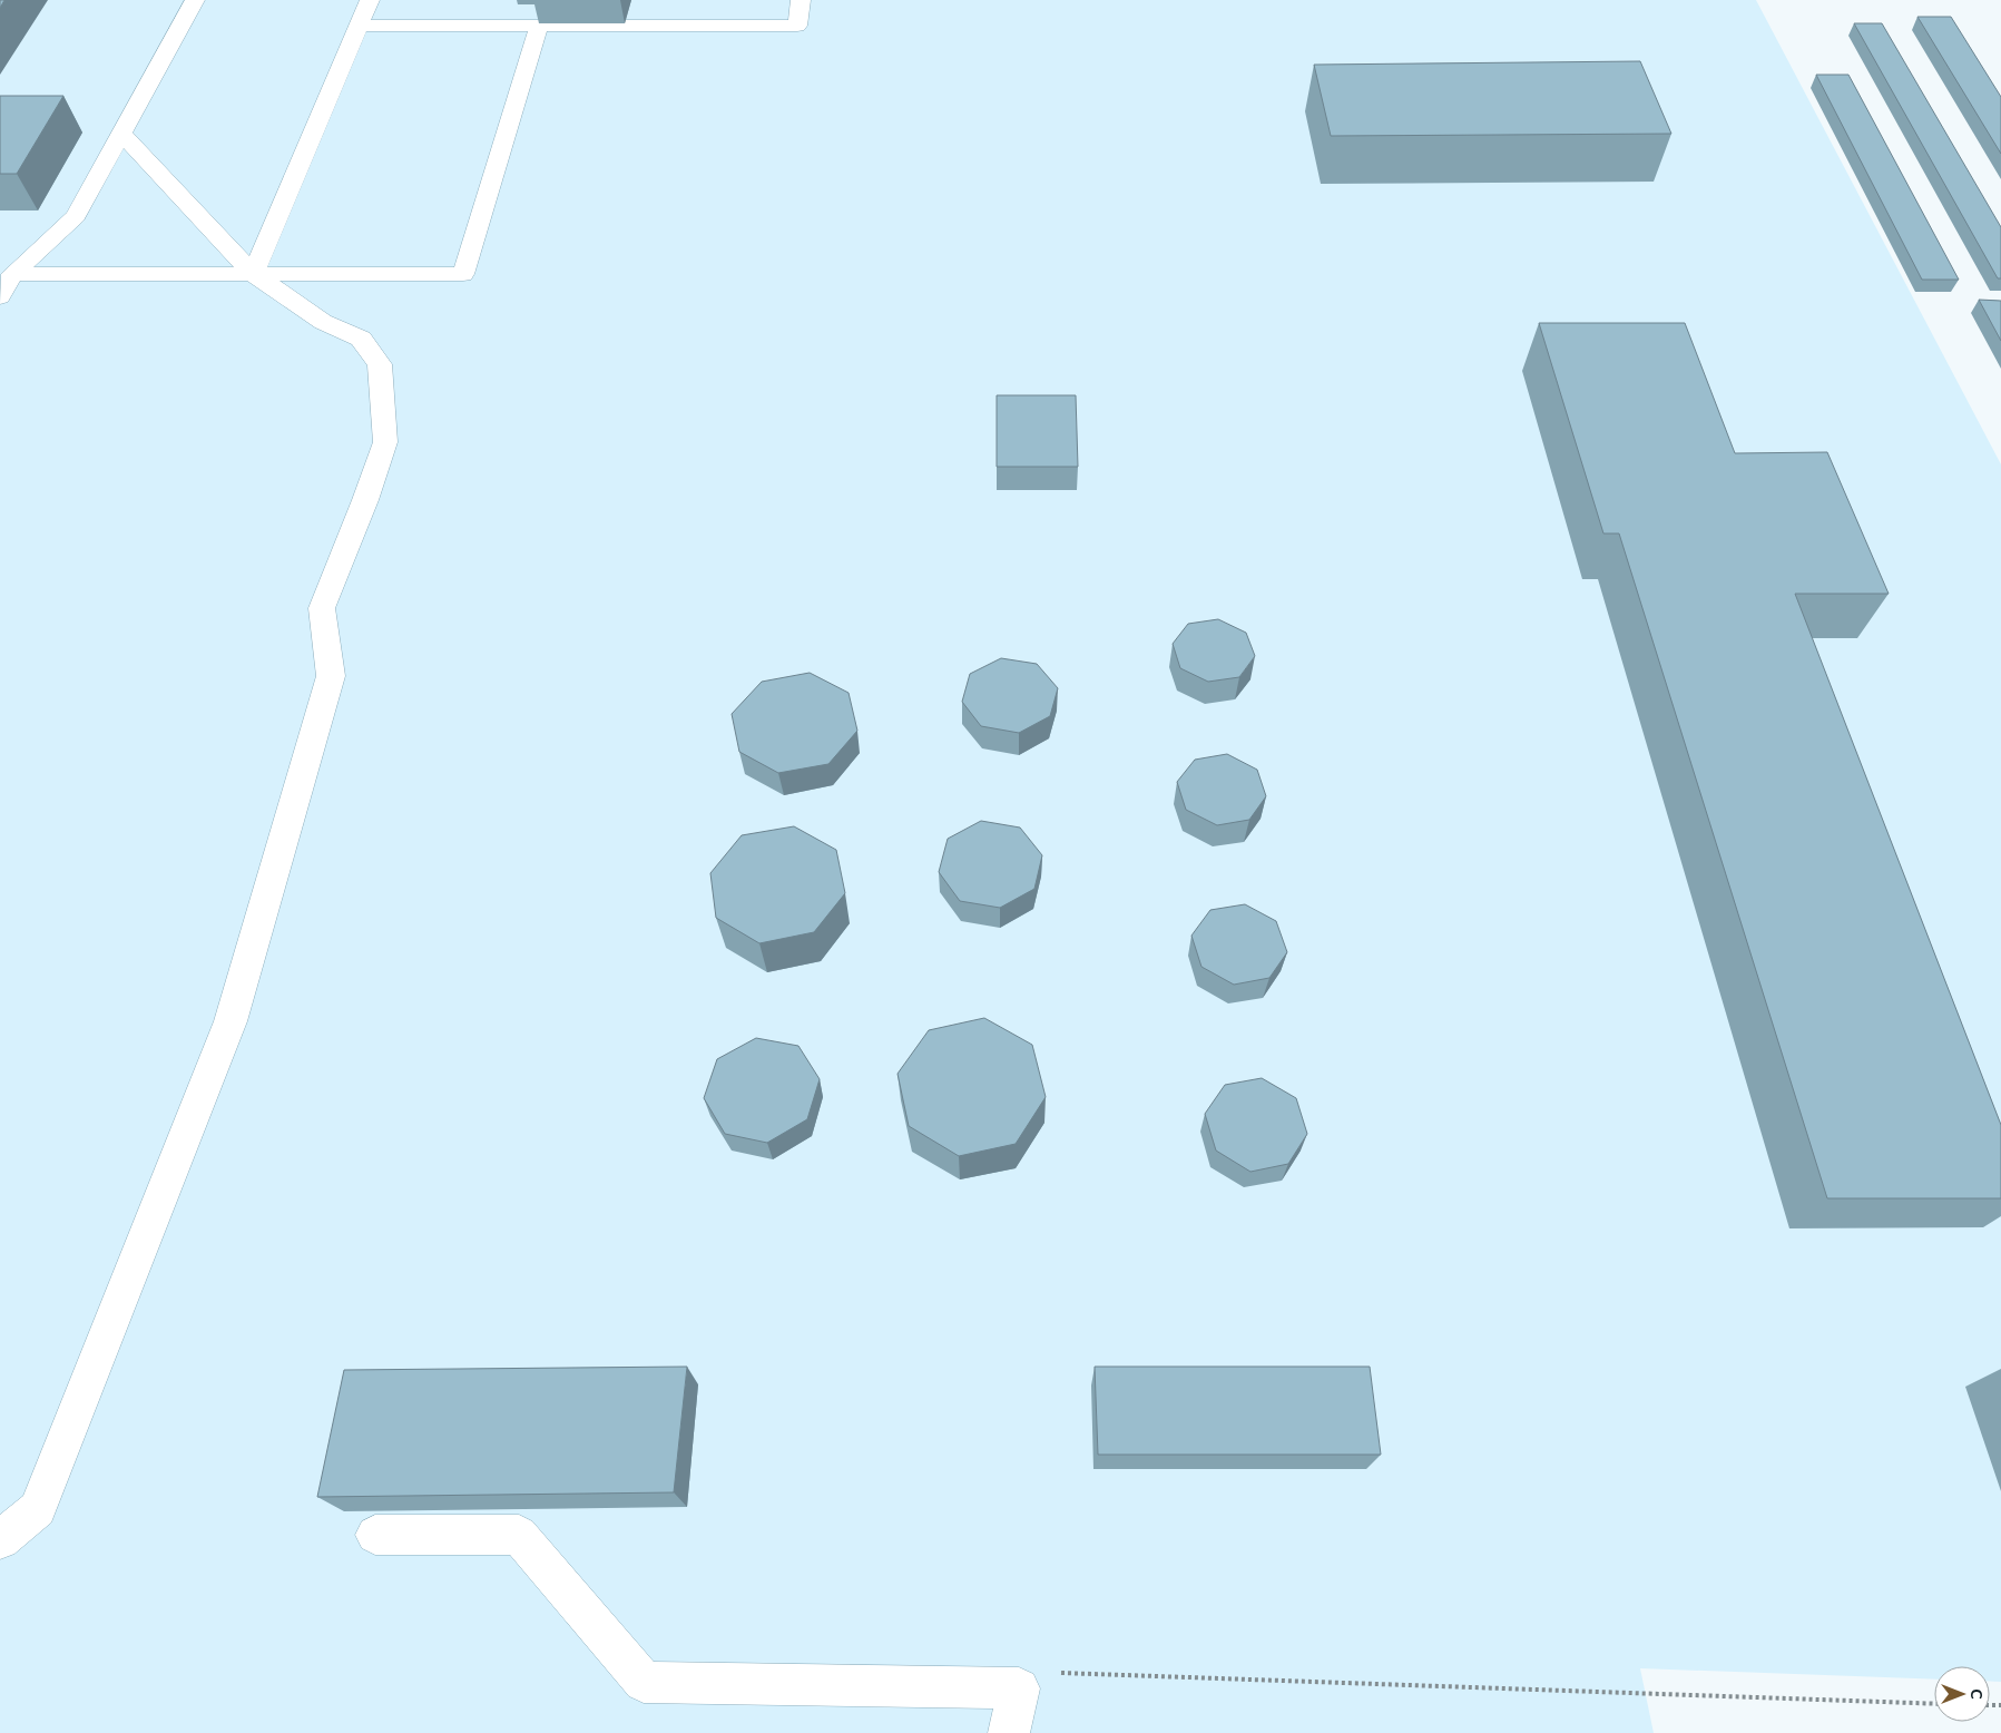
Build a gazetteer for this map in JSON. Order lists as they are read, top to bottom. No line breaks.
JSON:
{"north":"right"}
